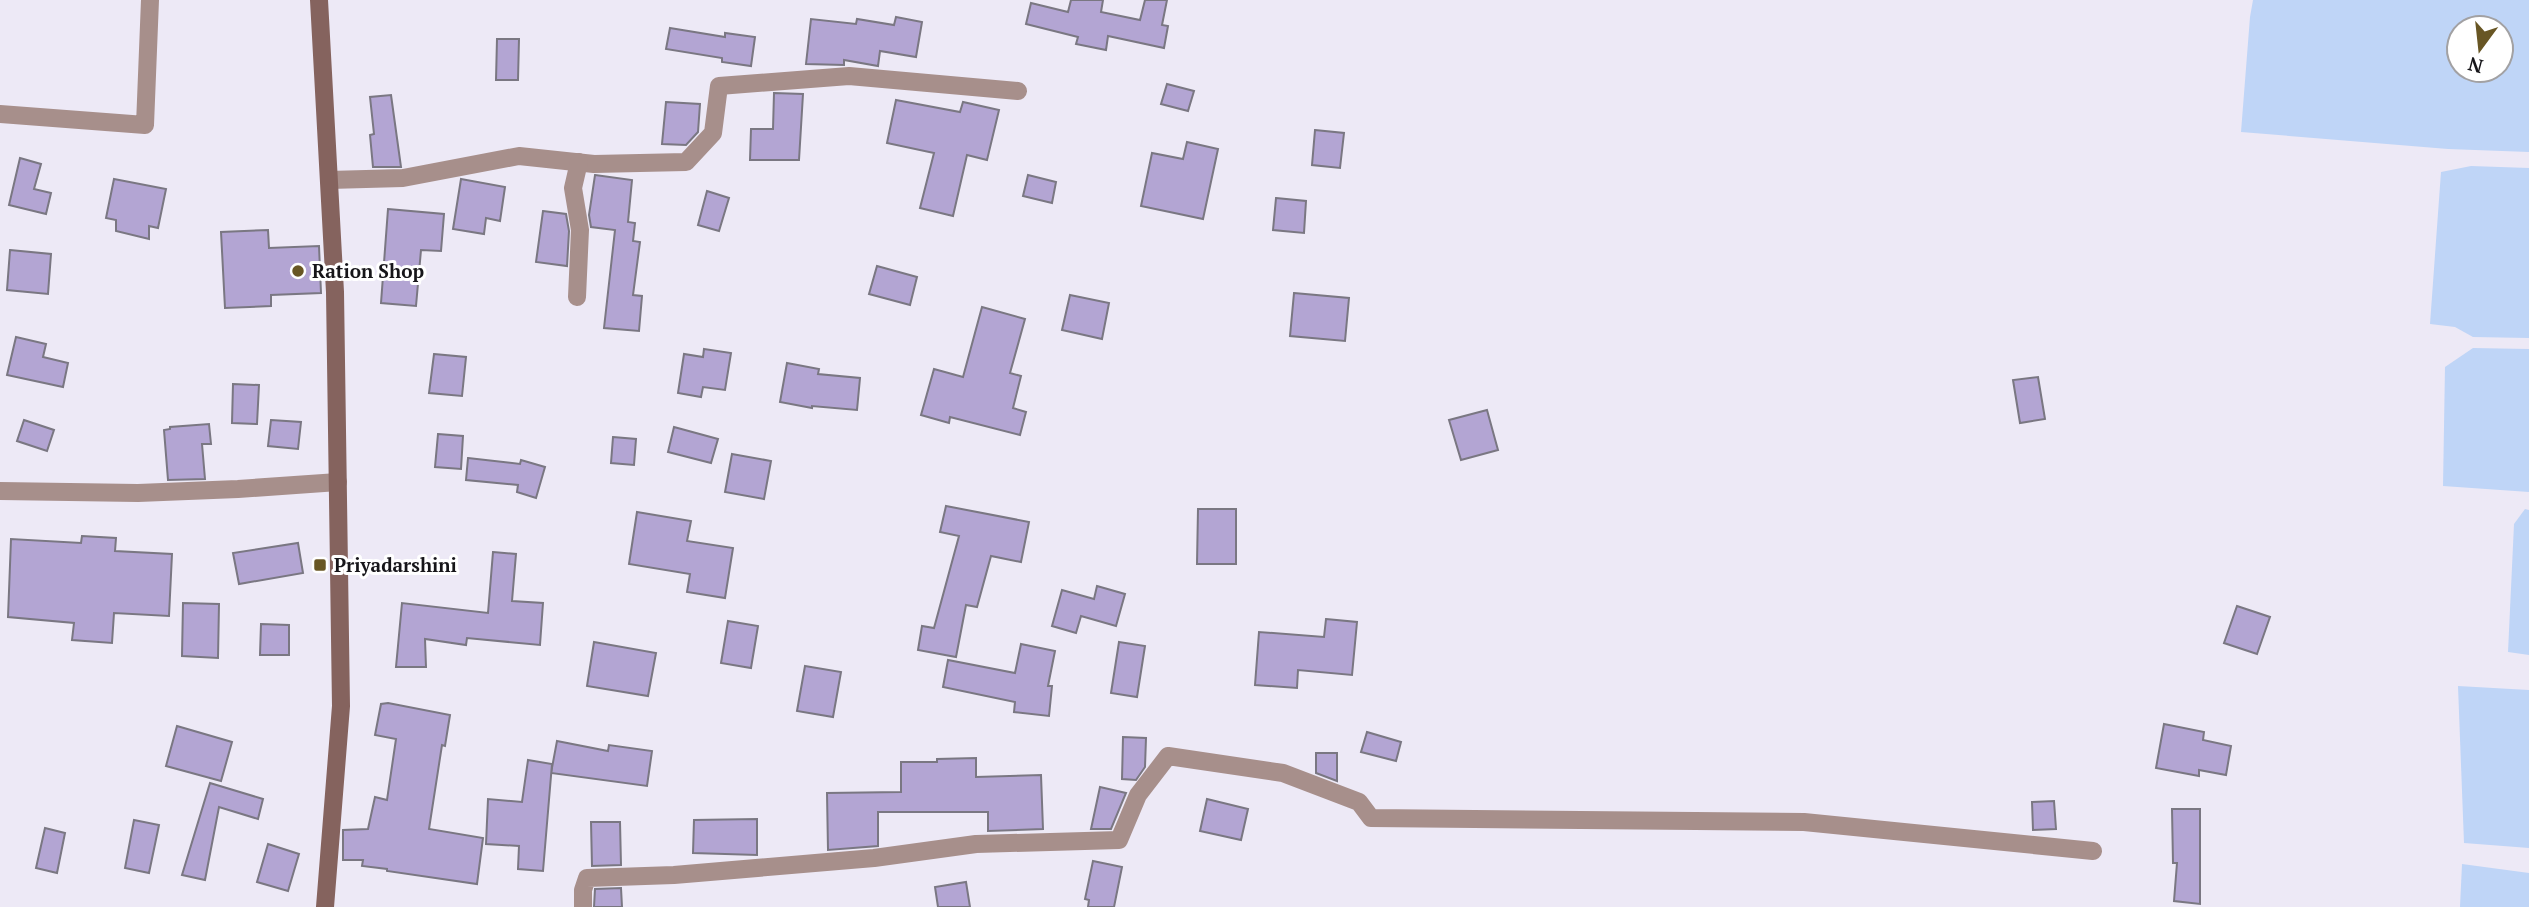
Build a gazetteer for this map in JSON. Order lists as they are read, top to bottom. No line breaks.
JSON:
{"places":{"other":["Ration Shop"],"transit":["Priyadarshini"]},"north":"bottom"}
